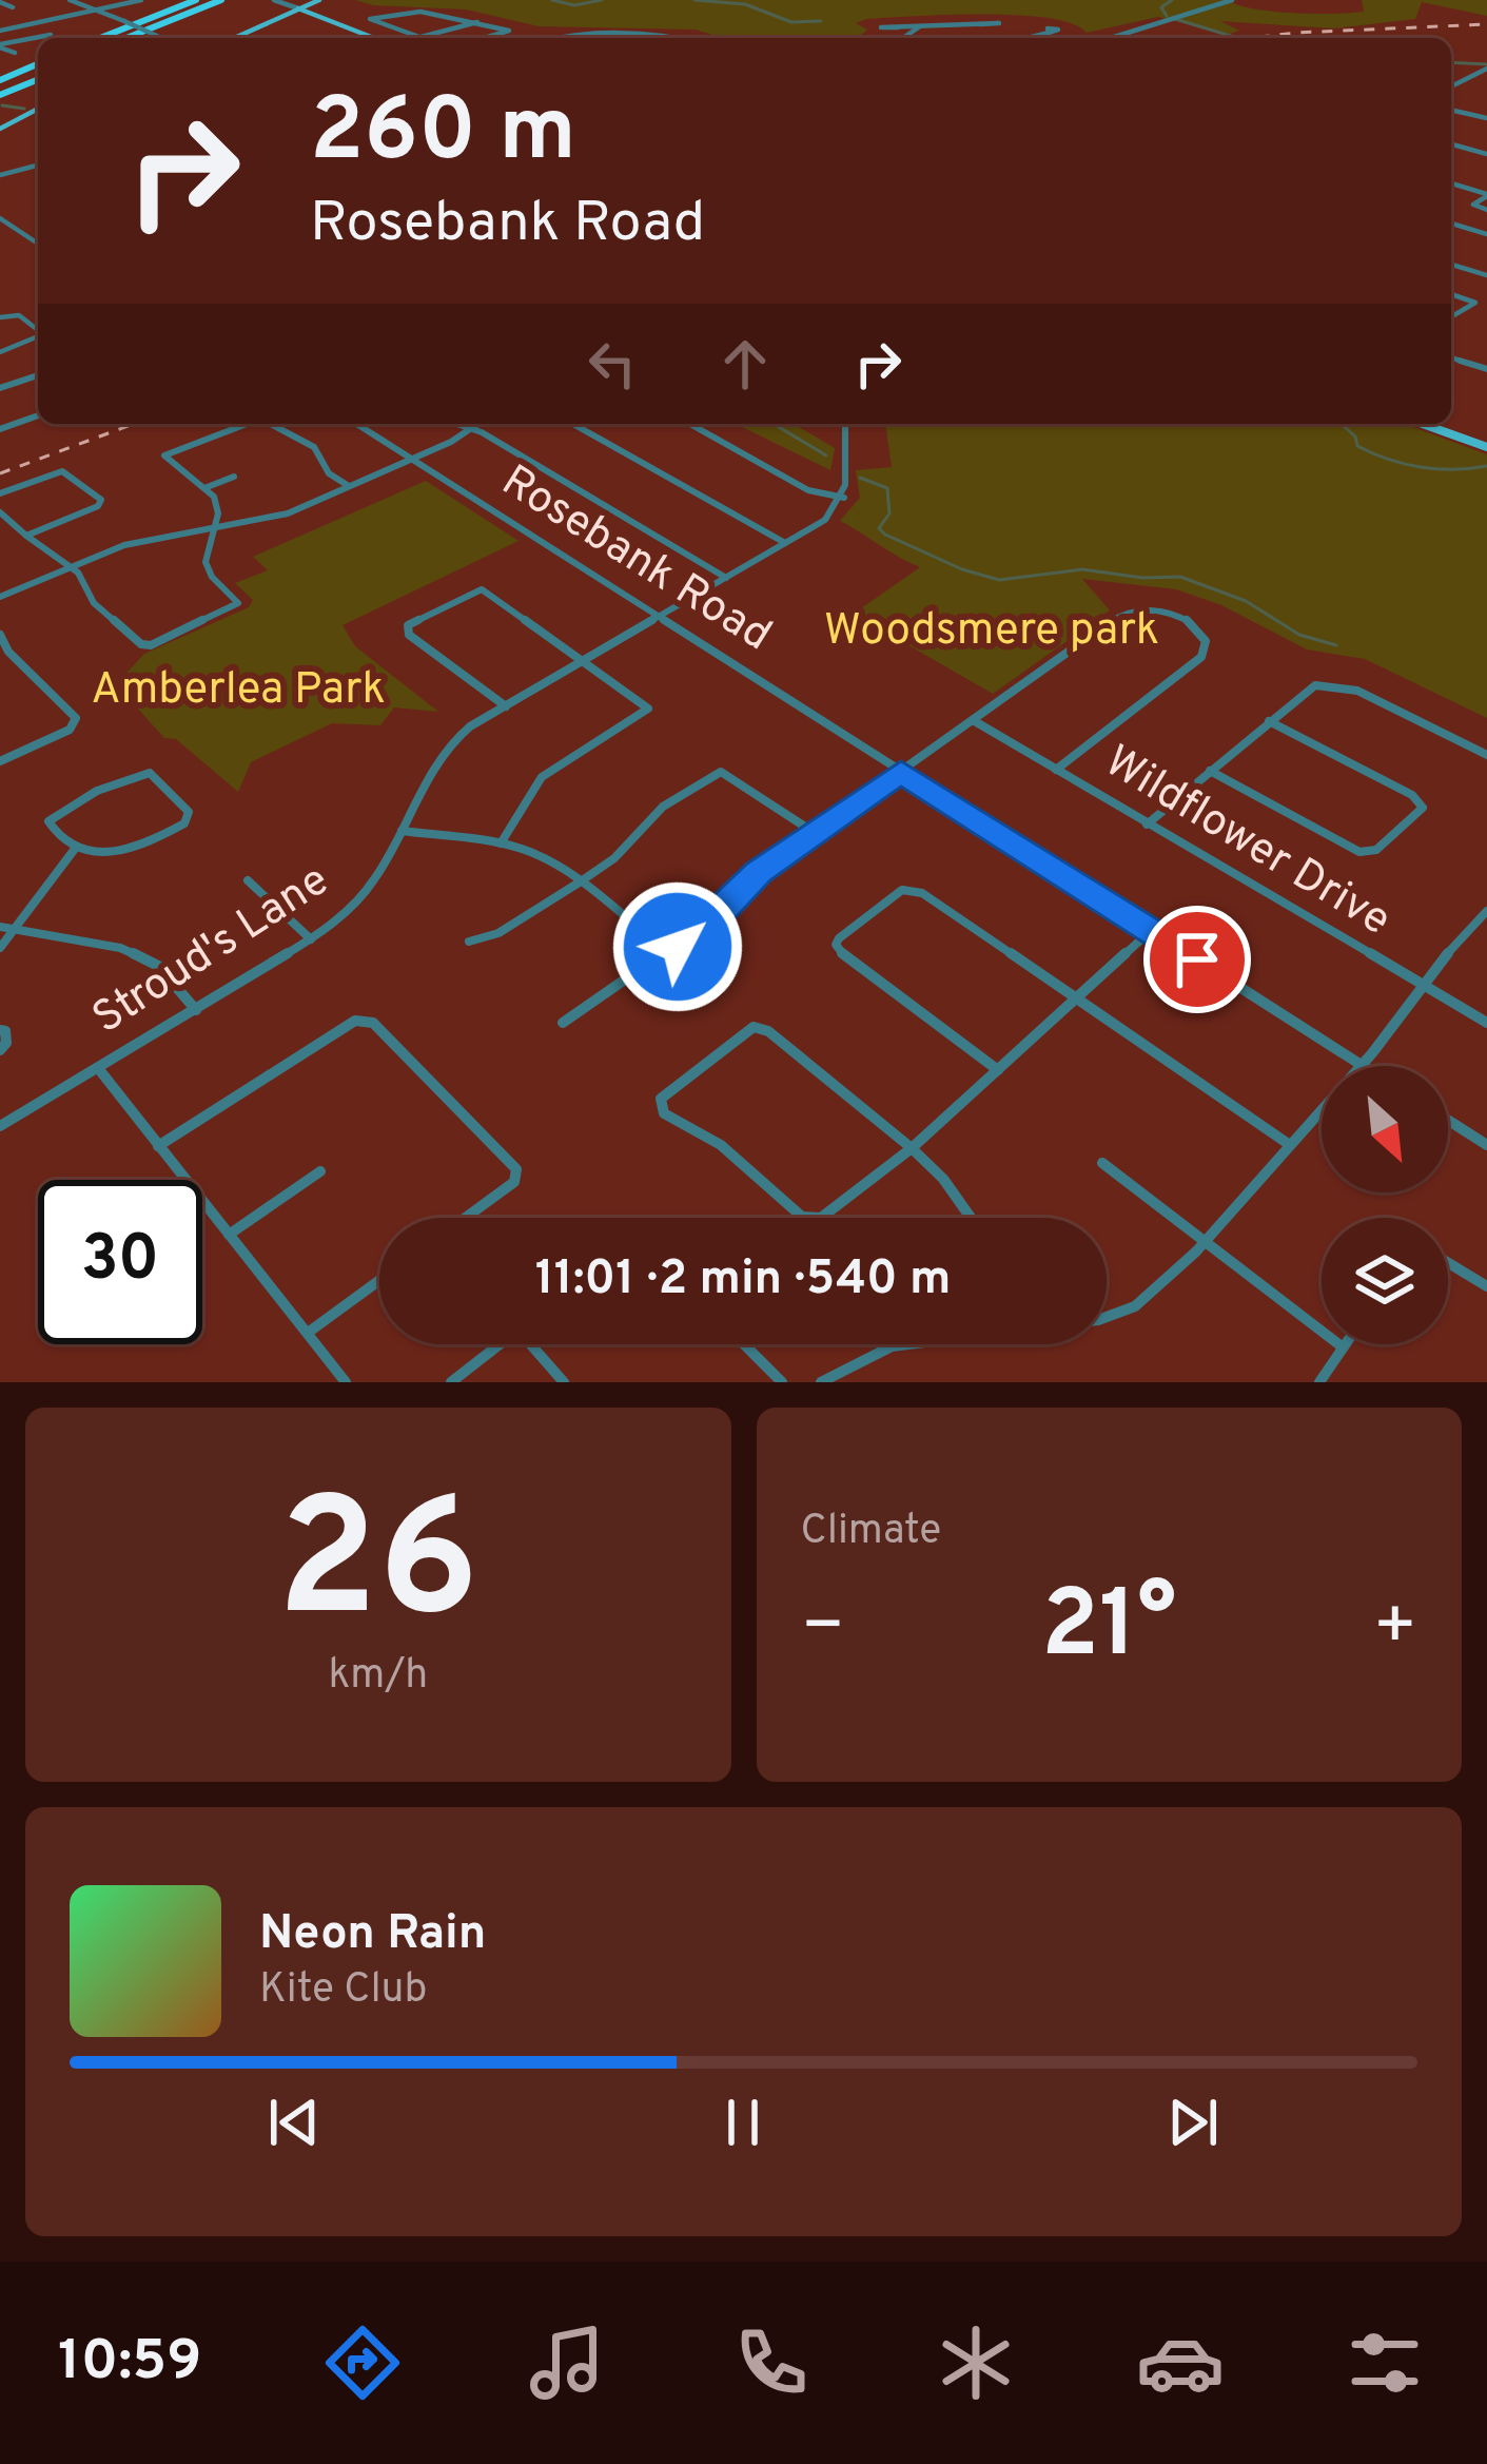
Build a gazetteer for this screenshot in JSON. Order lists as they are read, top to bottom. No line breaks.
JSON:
{"streets":{"street":["Rosebank Road","Wildflower Drive","Stroud's Lane"]},"crossings":[["Rosebank Road","Stroud's Lane"]],"parks":["Woodsmere park","Amberlea Park"],"north":"bottom right","page":{"turn":["260 m","Rosebank Road"],"limit":"30","trip":"11:01 · 2 min · 540 m","tile":[["26","km/h"],"Climate"],"heat":["−","21°","+"],"song":["Neon Rain","Kite Club"],"tabs":"10:59"}}
